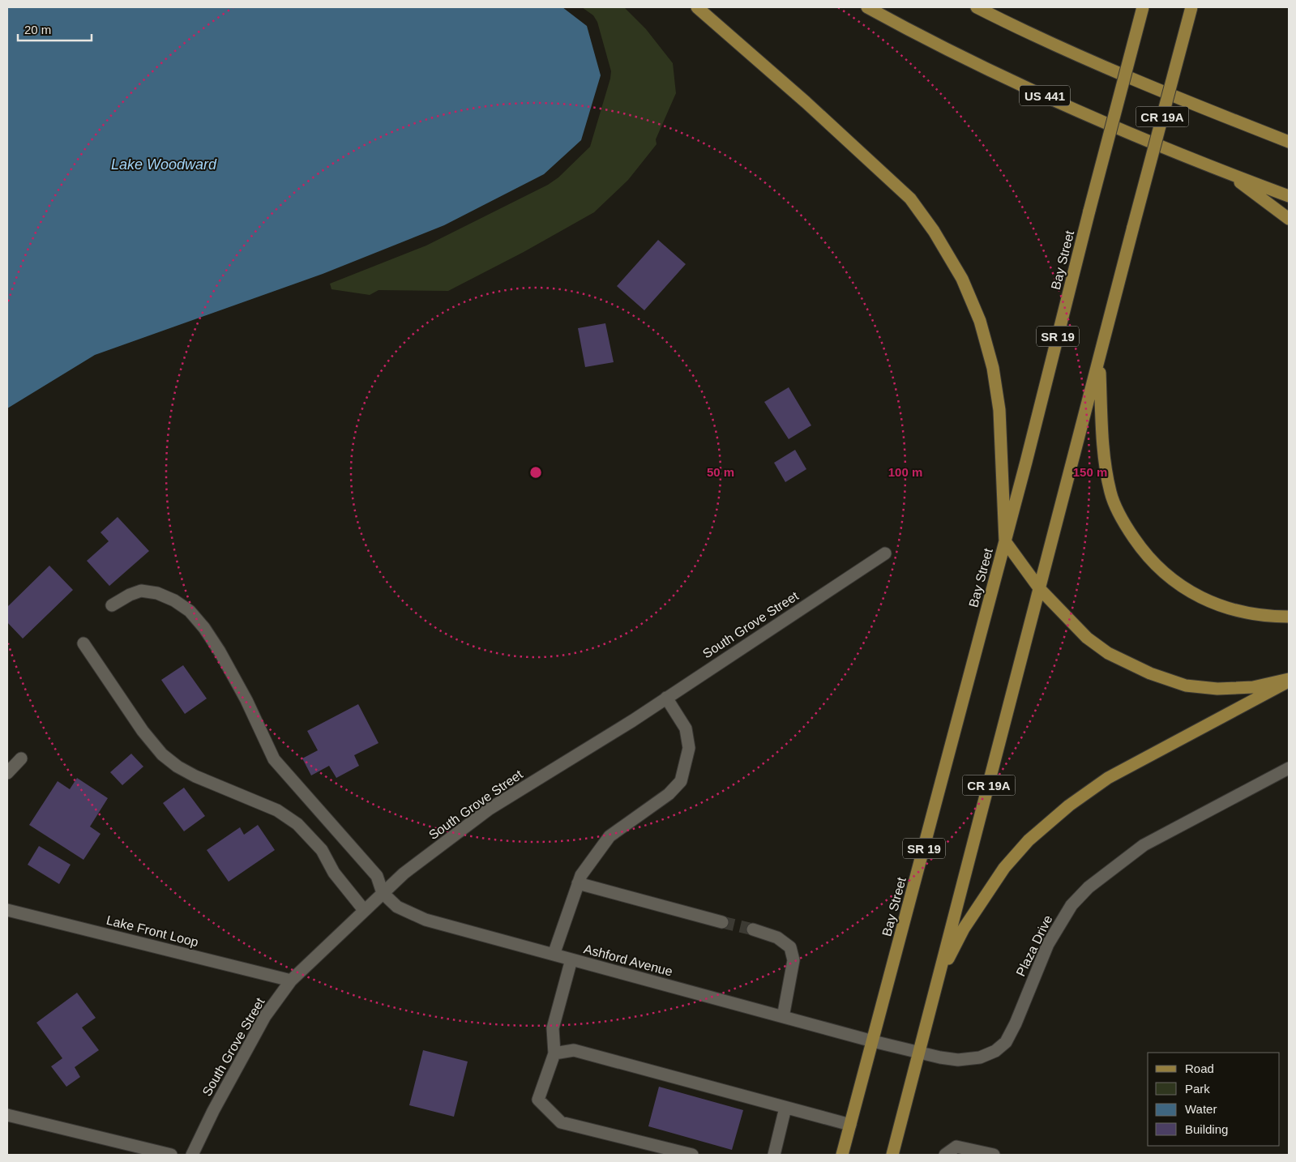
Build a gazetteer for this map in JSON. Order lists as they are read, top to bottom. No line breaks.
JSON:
{"streets":{"main road":["US 441","CR 19A","Bay Street","SR 19"],"street":["South Grove Street","Lake Front Loop","Plaza Drive","Ashford Avenue"]},"crossings":[["Bay Street","Plaza Drive"],["Bay Street","Ashford Avenue"],["South Grove Street","Lake Front Loop"],["South Grove Street","Ashford Avenue"],["Plaza Drive","Ashford Avenue"]],"water":["Lake Woodward"],"legend":["Road","Park","Water","Building"],"scale_bar":"20 m","rings":["50 m","100 m","150 m"]}
